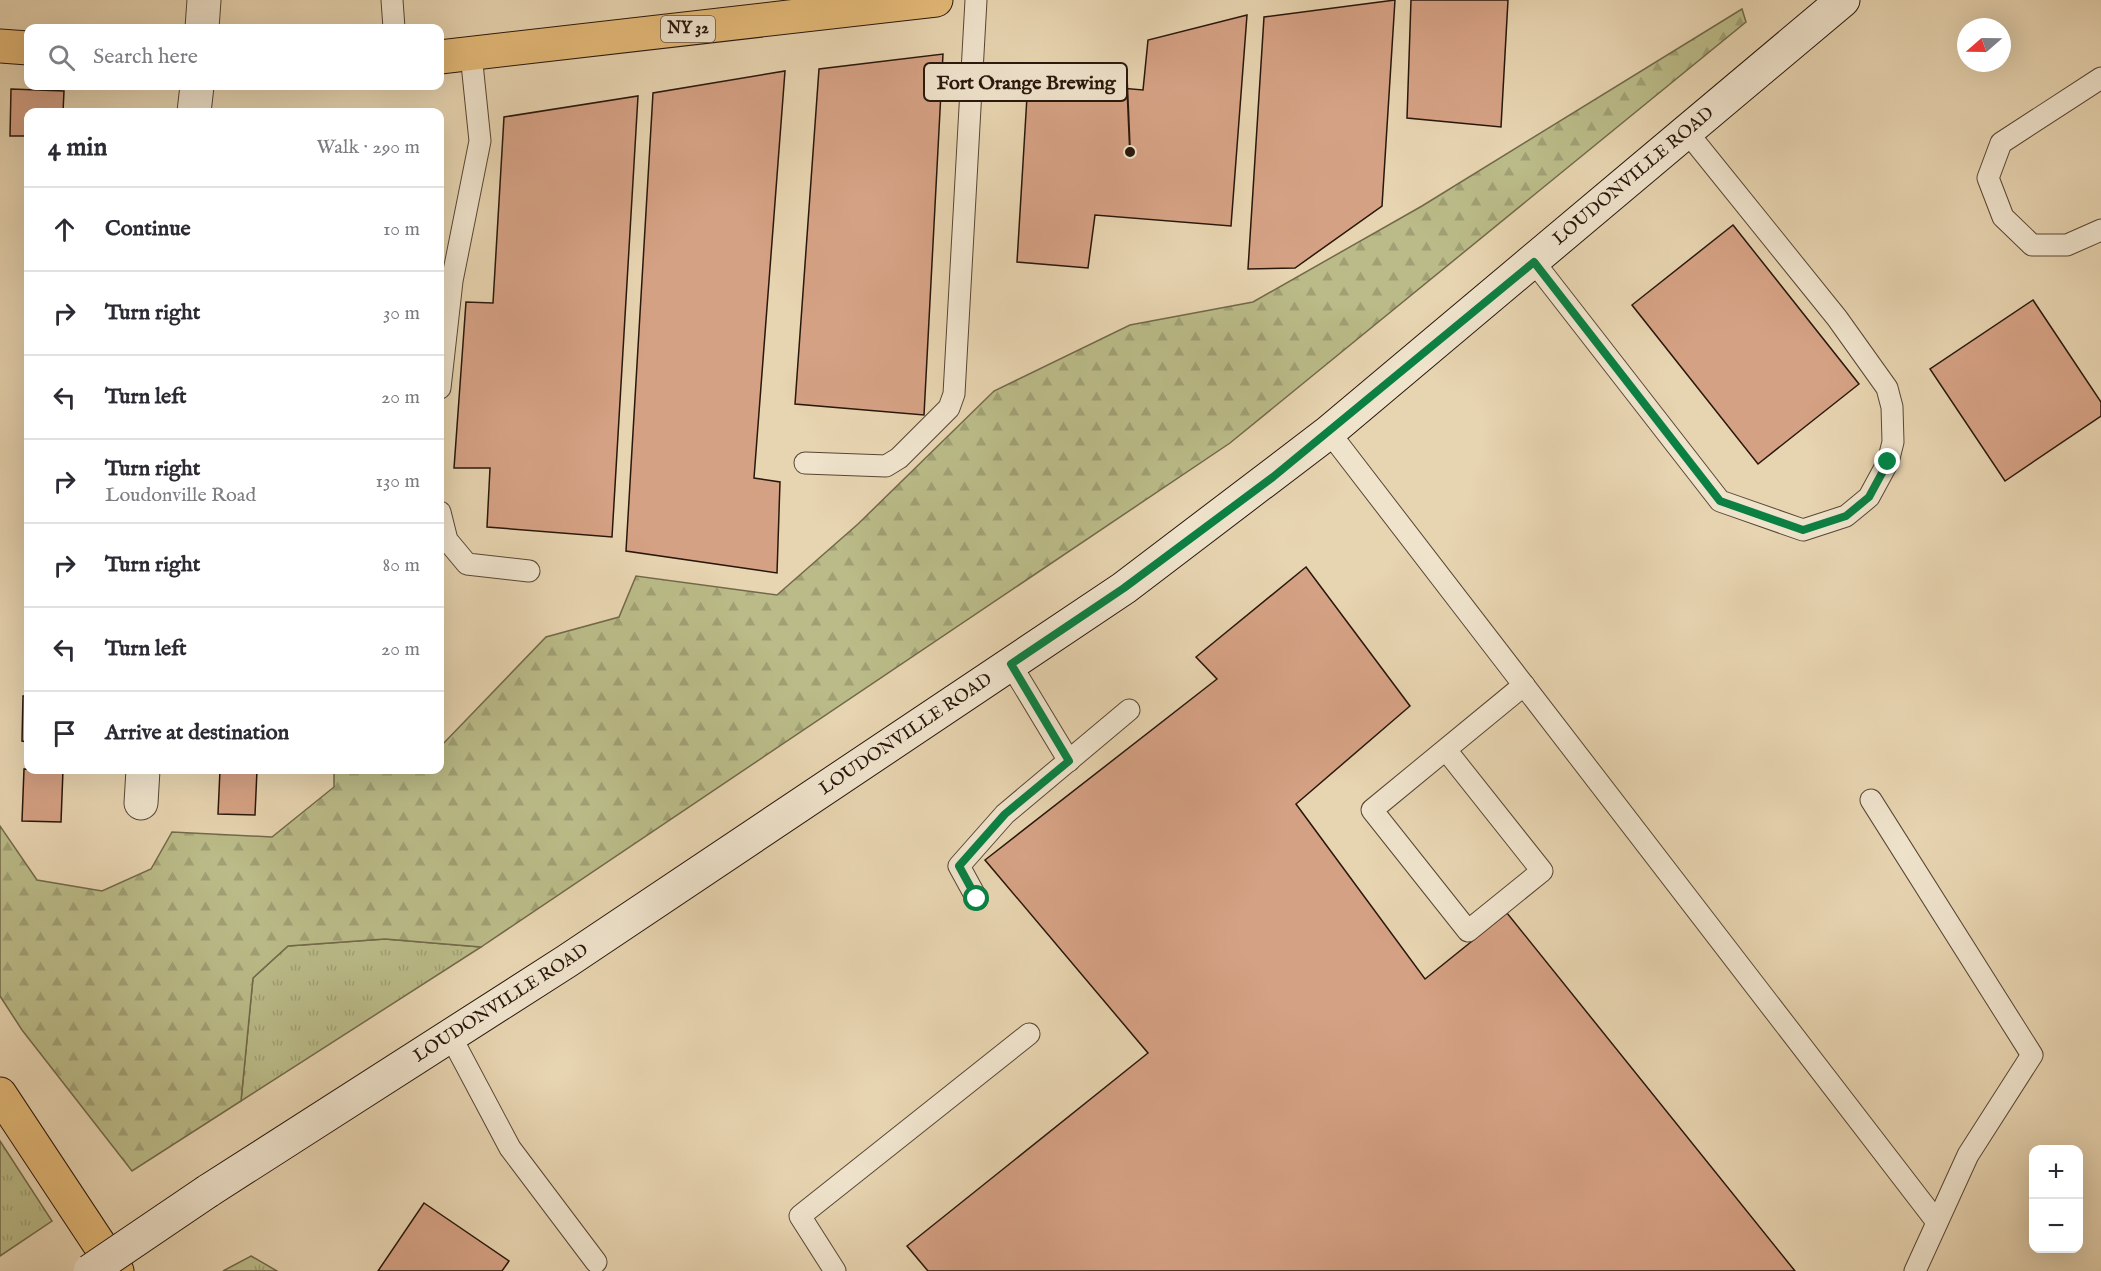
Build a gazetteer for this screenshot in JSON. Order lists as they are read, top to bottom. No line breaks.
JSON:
{"streets":{"main road":["NY 32","LOUDONVILLE ROAD"]},"places":["Fort Orange Brewing"],"north":"left","page":{"search":"Search here","heading":["4 min","Walk · 290 m"],"list":[["Continue","10 m"],["Turn right","30 m"],["Turn left","20 m"],["Turn right","Loudonville Road","130 m"],["Turn right","80 m"],["Turn left","20 m"],"Arrive at destination"],"map_buttons":["+","−"]}}
